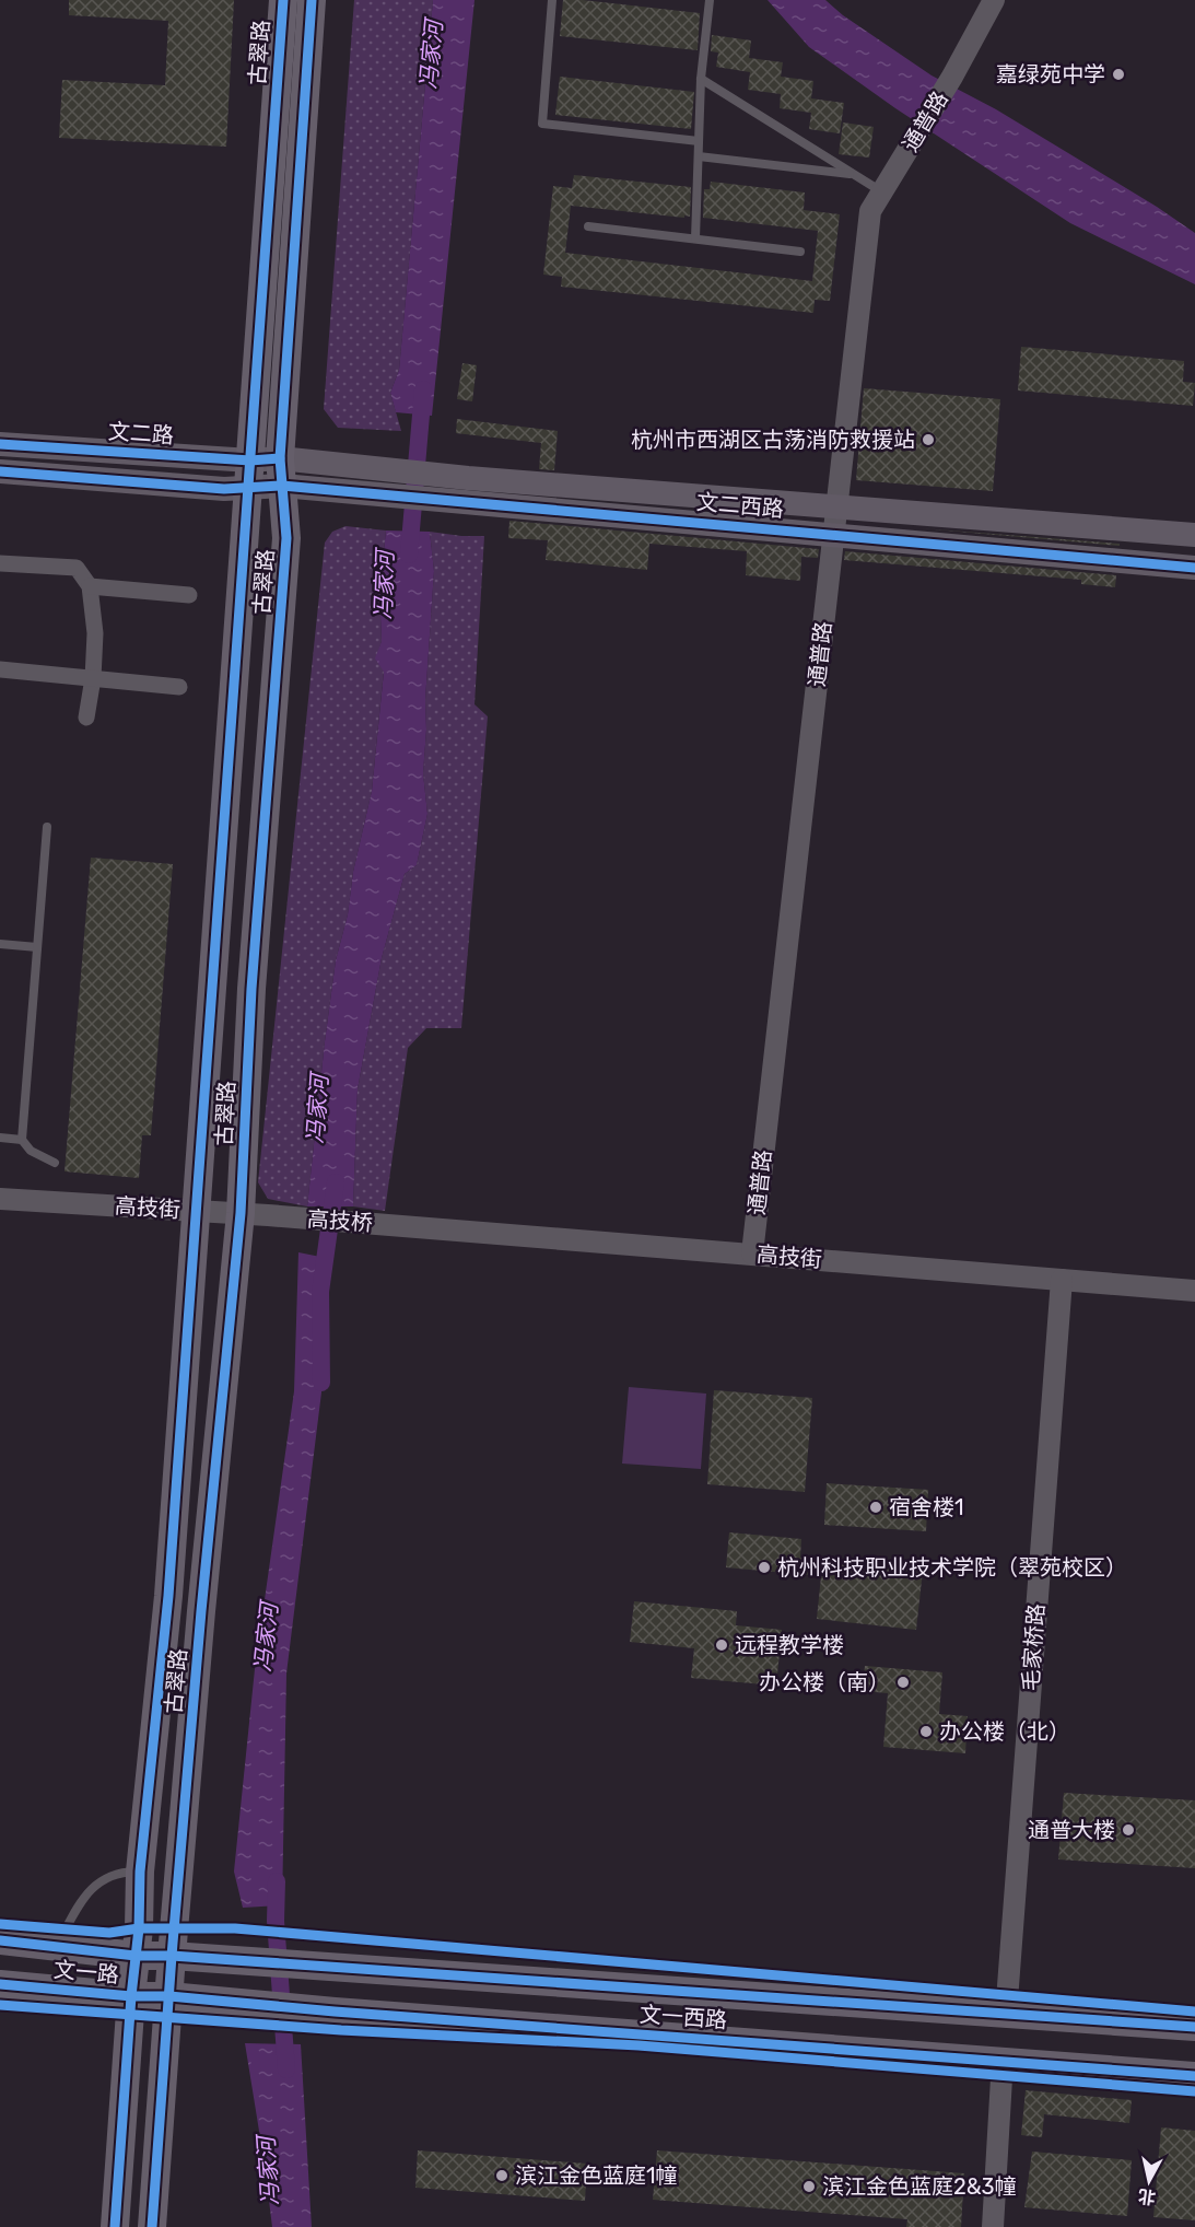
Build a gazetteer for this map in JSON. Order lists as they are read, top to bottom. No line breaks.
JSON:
{"streets":{"main road":["古翠路","文二路","文二西路","文一路","文一西路"],"street":["通普路","高技街","高技桥","毛家桥路"]},"crossings":[["古翠路","文二路"],["古翠路","文二西路"],["古翠路","高技街"],["古翠路","文一路"],["古翠路","文一西路"],["通普路","文二西路"],["通普路","高技街"],["文二路","文二西路"],["高技街","高技桥"],["高技街","毛家桥路"],["毛家桥路","文一西路"],["文一路","文一西路"]],"water":["冯家河"],"places":["嘉绿苑中学","杭州市西湖区古荡消防救援站","宿舍楼1","杭州科技职业技术学院（翠苑校区）","远程教学楼","办公楼（南）","办公楼（北）","通普大楼","滨江金色蓝庭1幢","滨江金色蓝庭2&3幢"],"north":"bottom"}
